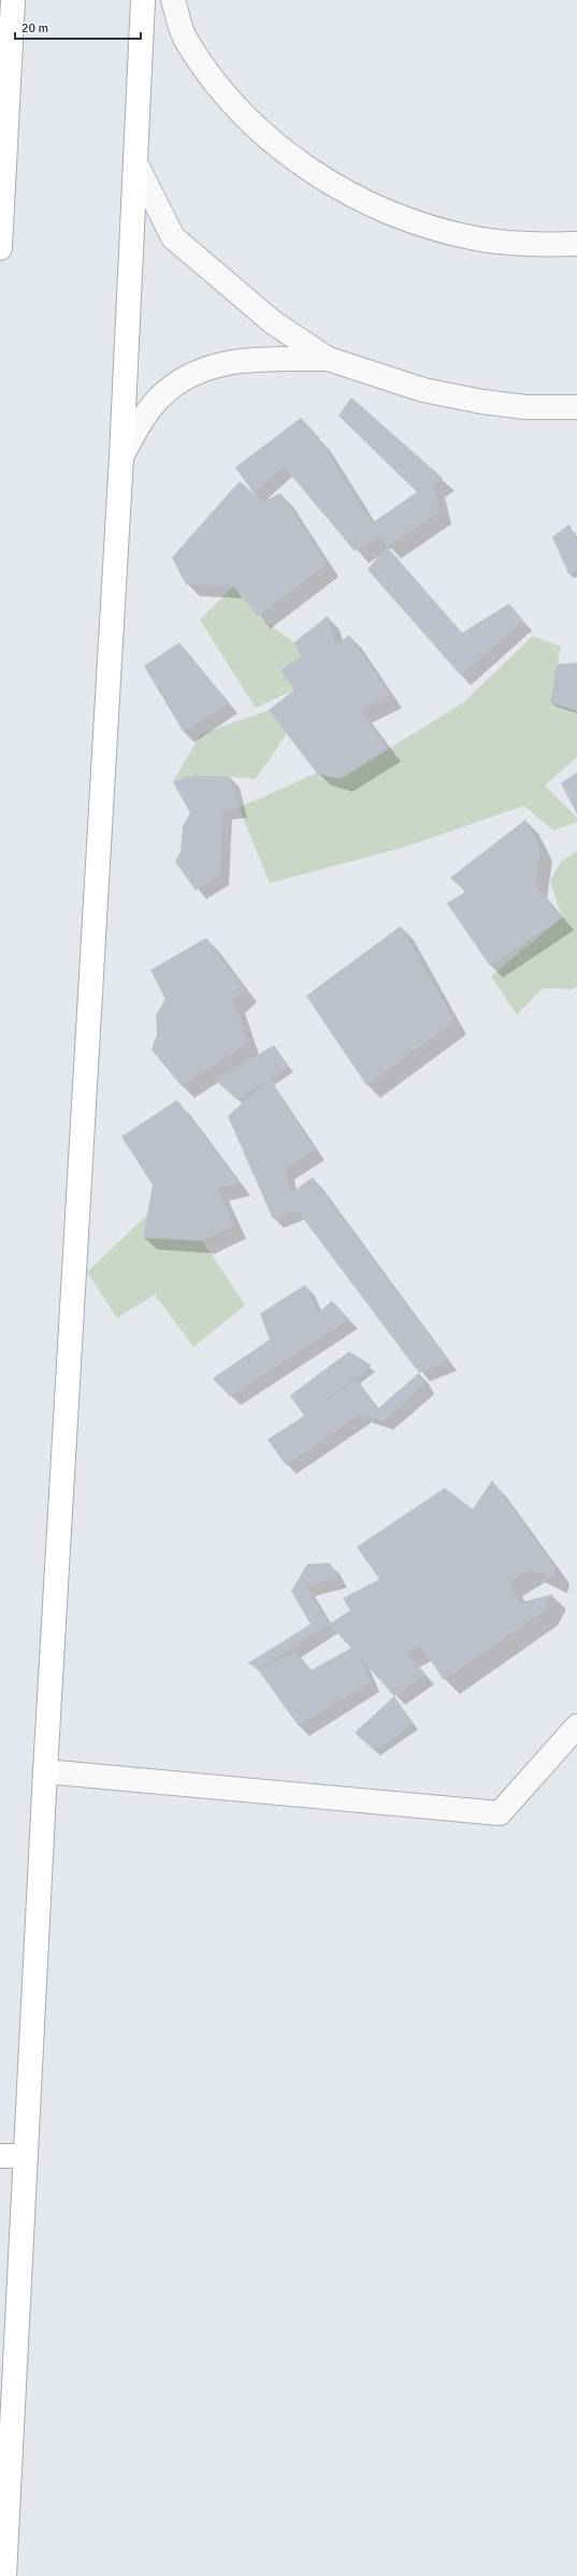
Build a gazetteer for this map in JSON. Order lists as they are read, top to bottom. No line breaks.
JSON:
{"scale_bar":"20 m"}
